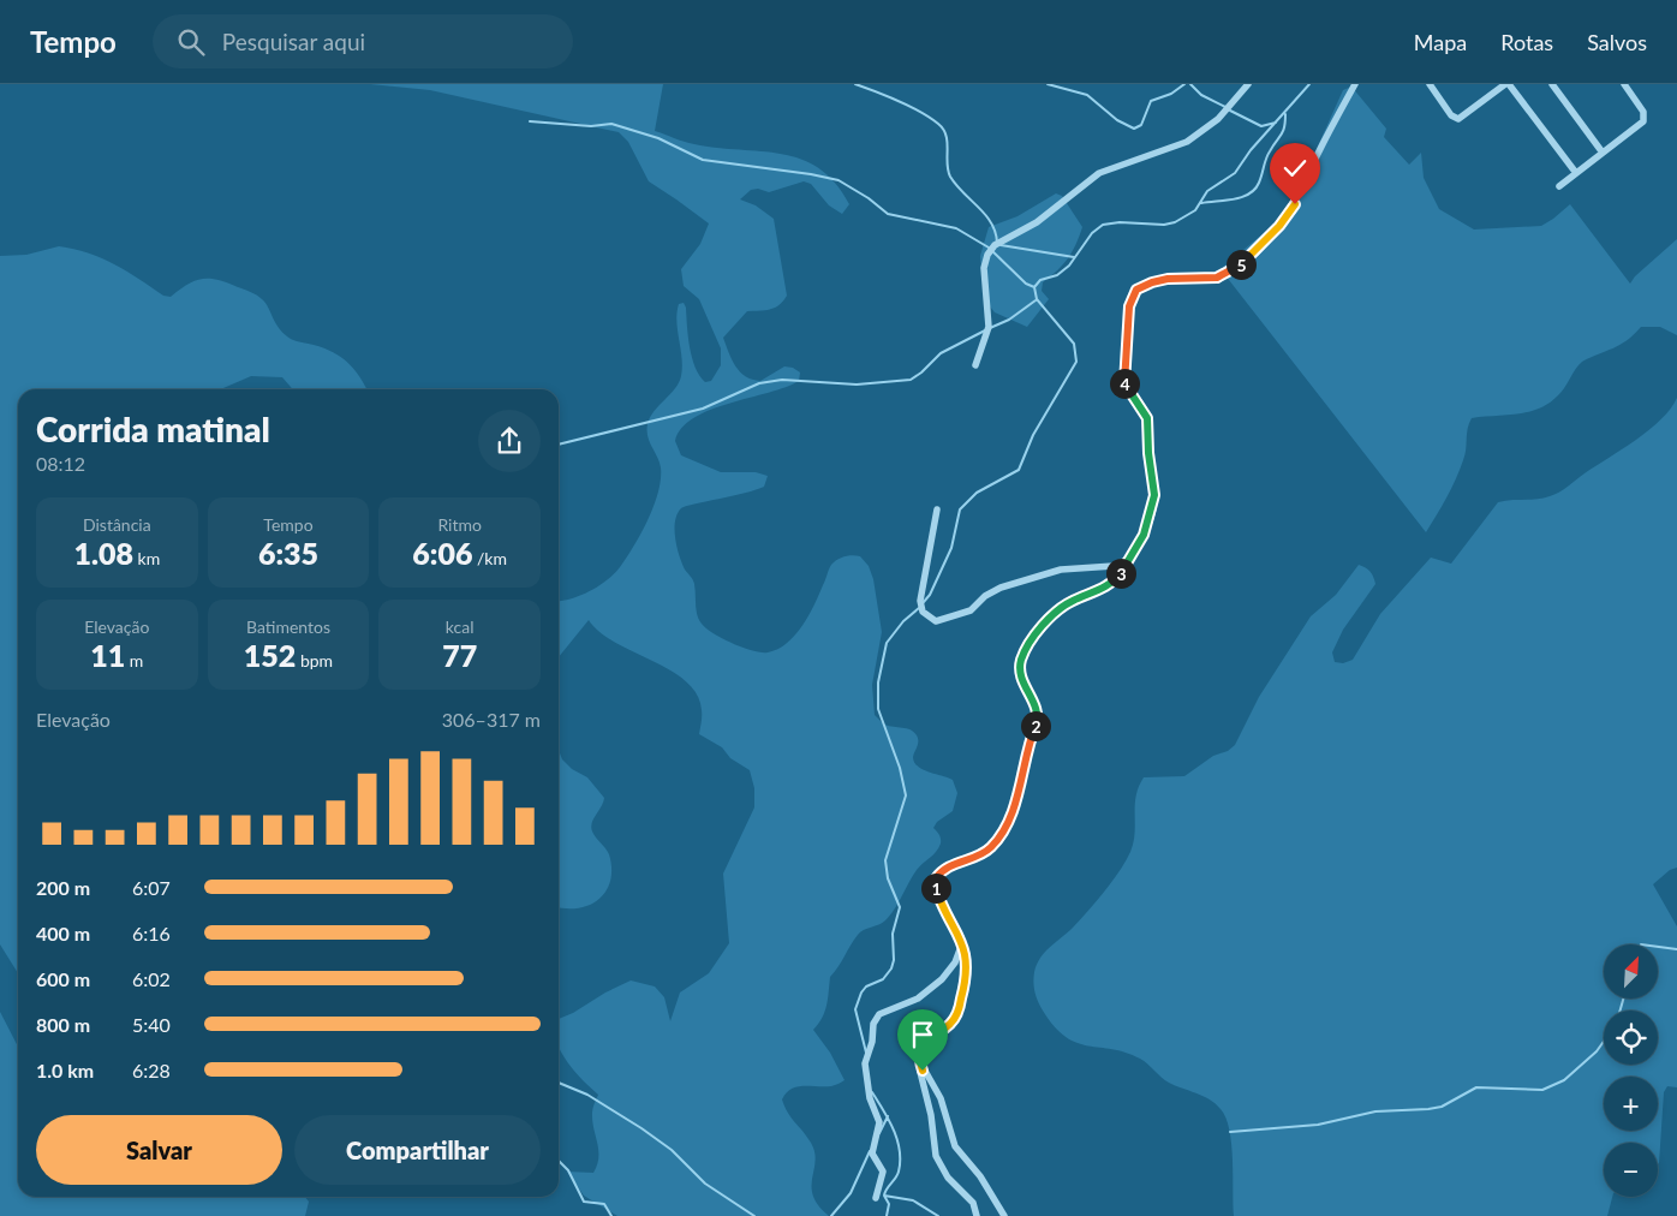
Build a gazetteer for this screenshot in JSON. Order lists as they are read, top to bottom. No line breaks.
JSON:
{"north":"top right","page":{"header":"Tempo","search":"Pesquisar aqui","nav":["Mapa","Rotas","Salvos"],"pins":["5","4","3","2","1"],"heading":["Corrida matinal","08:12"],"stats":[["Distância","1.08 km"],["Tempo","6:35"],["Ritmo","6:06 /km"],["Elevação","11 m"],["Batimentos","152 bpm"],["kcal","77"]],"chart":["Elevação","306–317 m"],"list":[{"name":"200 m","note":"6:07"},{"name":"400 m","note":"6:16"},{"name":"600 m","note":"6:02"},{"name":"800 m","note":"5:40"},{"name":"1.0 km","note":"6:28"}],"map_buttons":["+","−"],"buttons":["Salvar","Compartilhar"]}}
